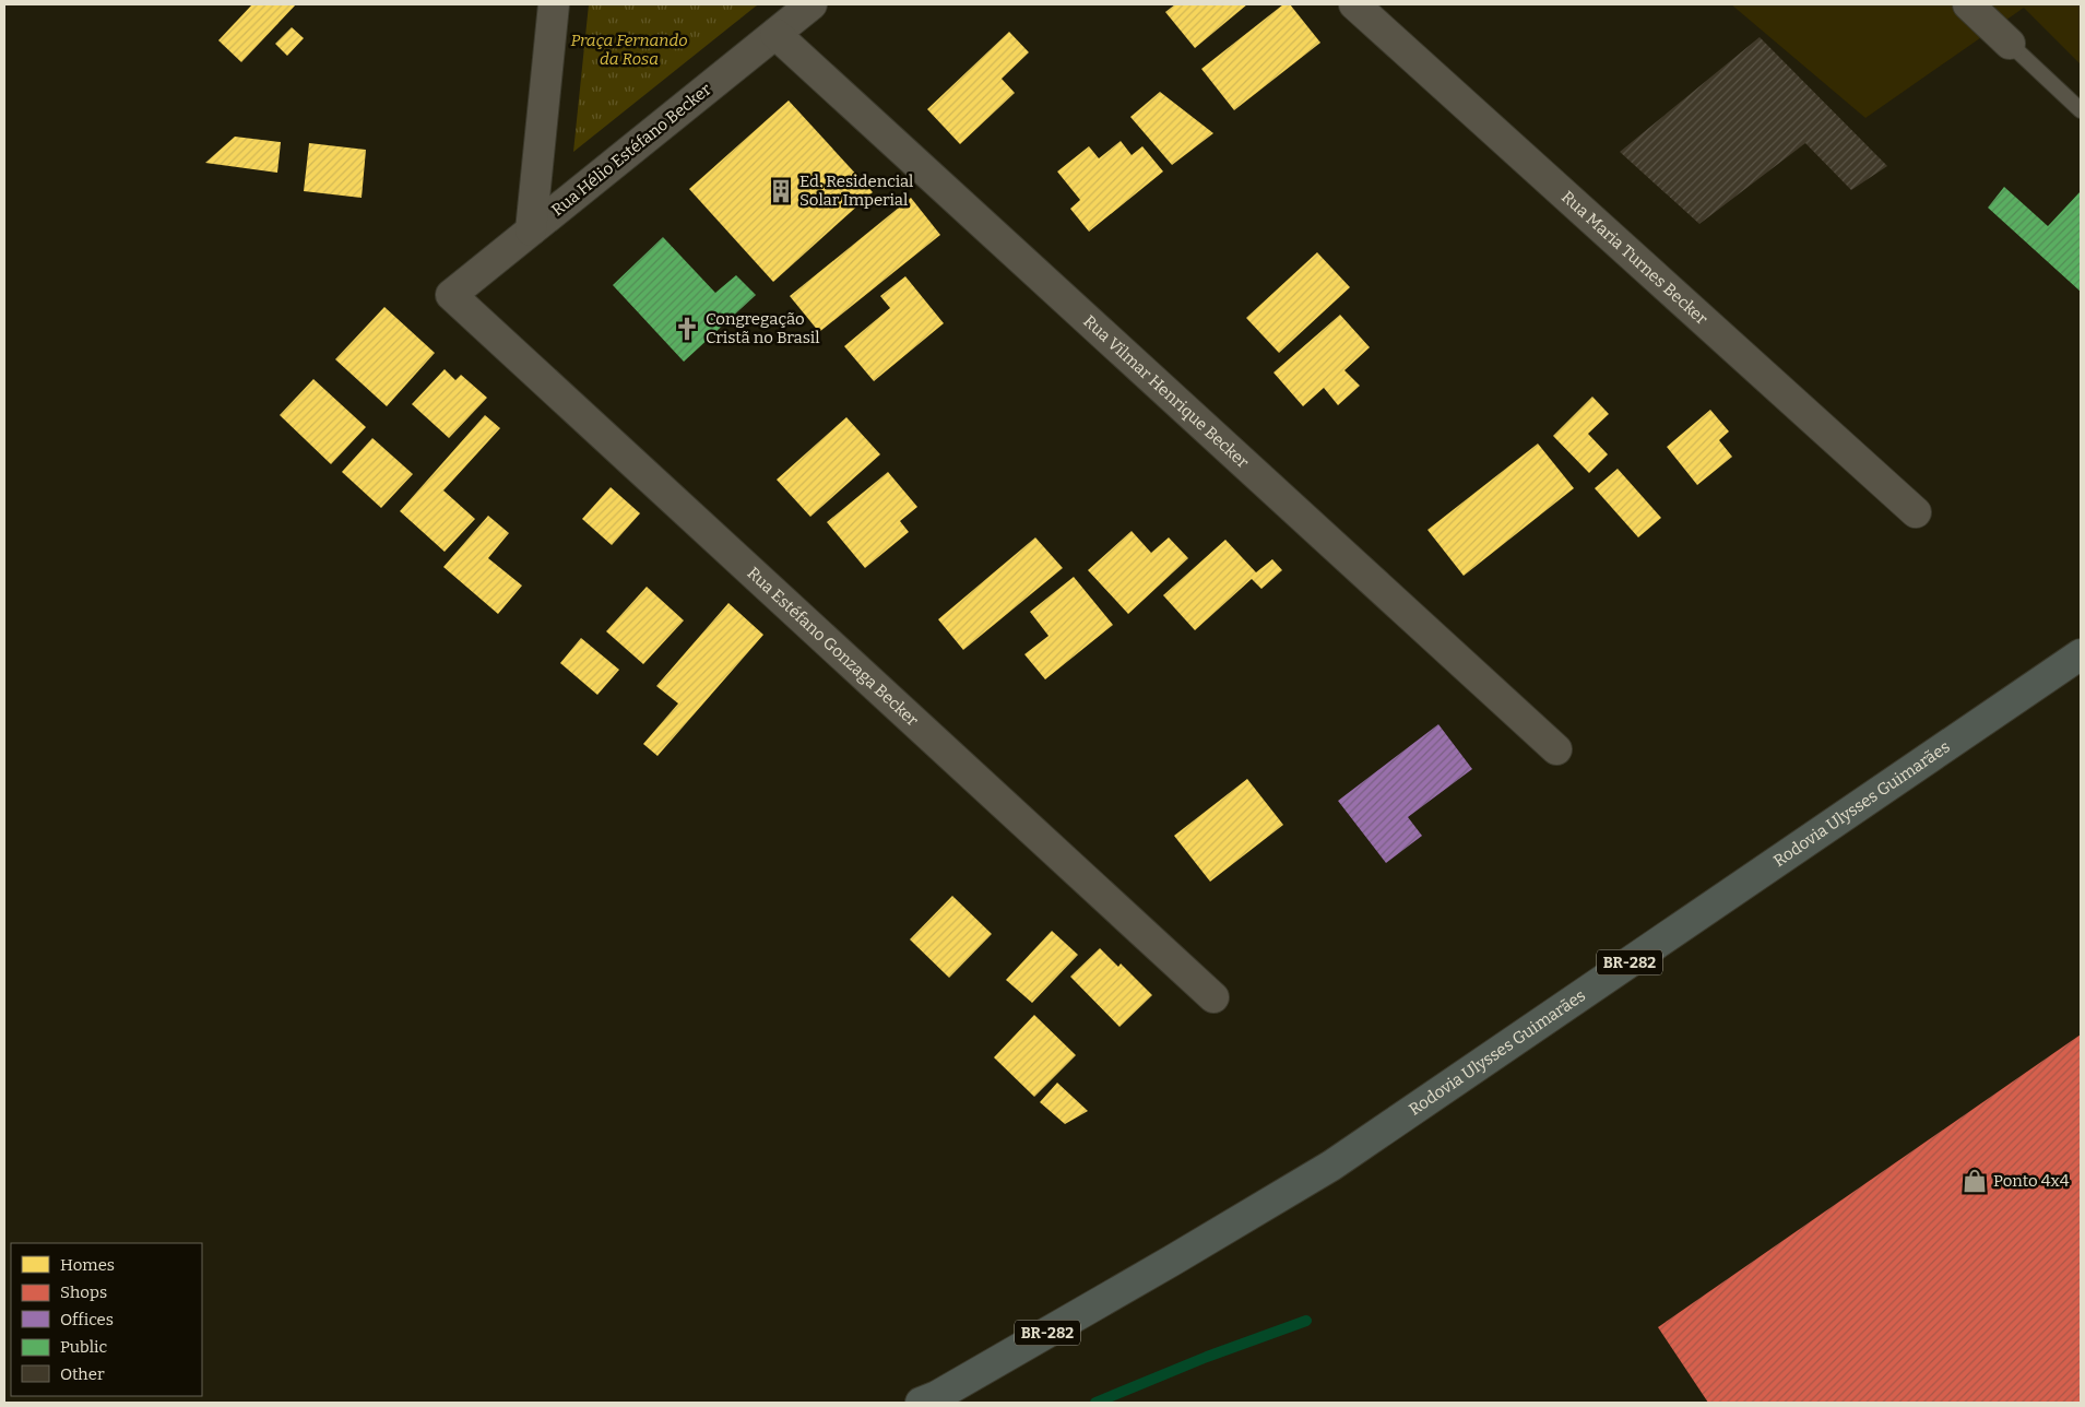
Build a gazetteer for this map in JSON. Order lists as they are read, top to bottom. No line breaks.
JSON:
{"streets":{"highway":["Rodovia Ulysses Guimarães","BR-282"],"street":["Rua Hélio Estéfano Becker","Rua Maria Turnes Becker","Rua Vilmar Henrique Becker","Rua Estéfano Gonzaga Becker"]},"crossings":[["Rua Hélio Estéfano Becker","Rua Vilmar Henrique Becker"],["Rua Hélio Estéfano Becker","Rua Estéfano Gonzaga Becker"]],"parks":["Praça Fernando da Rosa"],"places":{"building":["Ed. Residencial Solar Imperial"],"church":["Congregação Cristã no Brasil"],"shop":["Ponto 4x4"]},"legend":["Homes","Shops","Offices","Public","Other"]}
